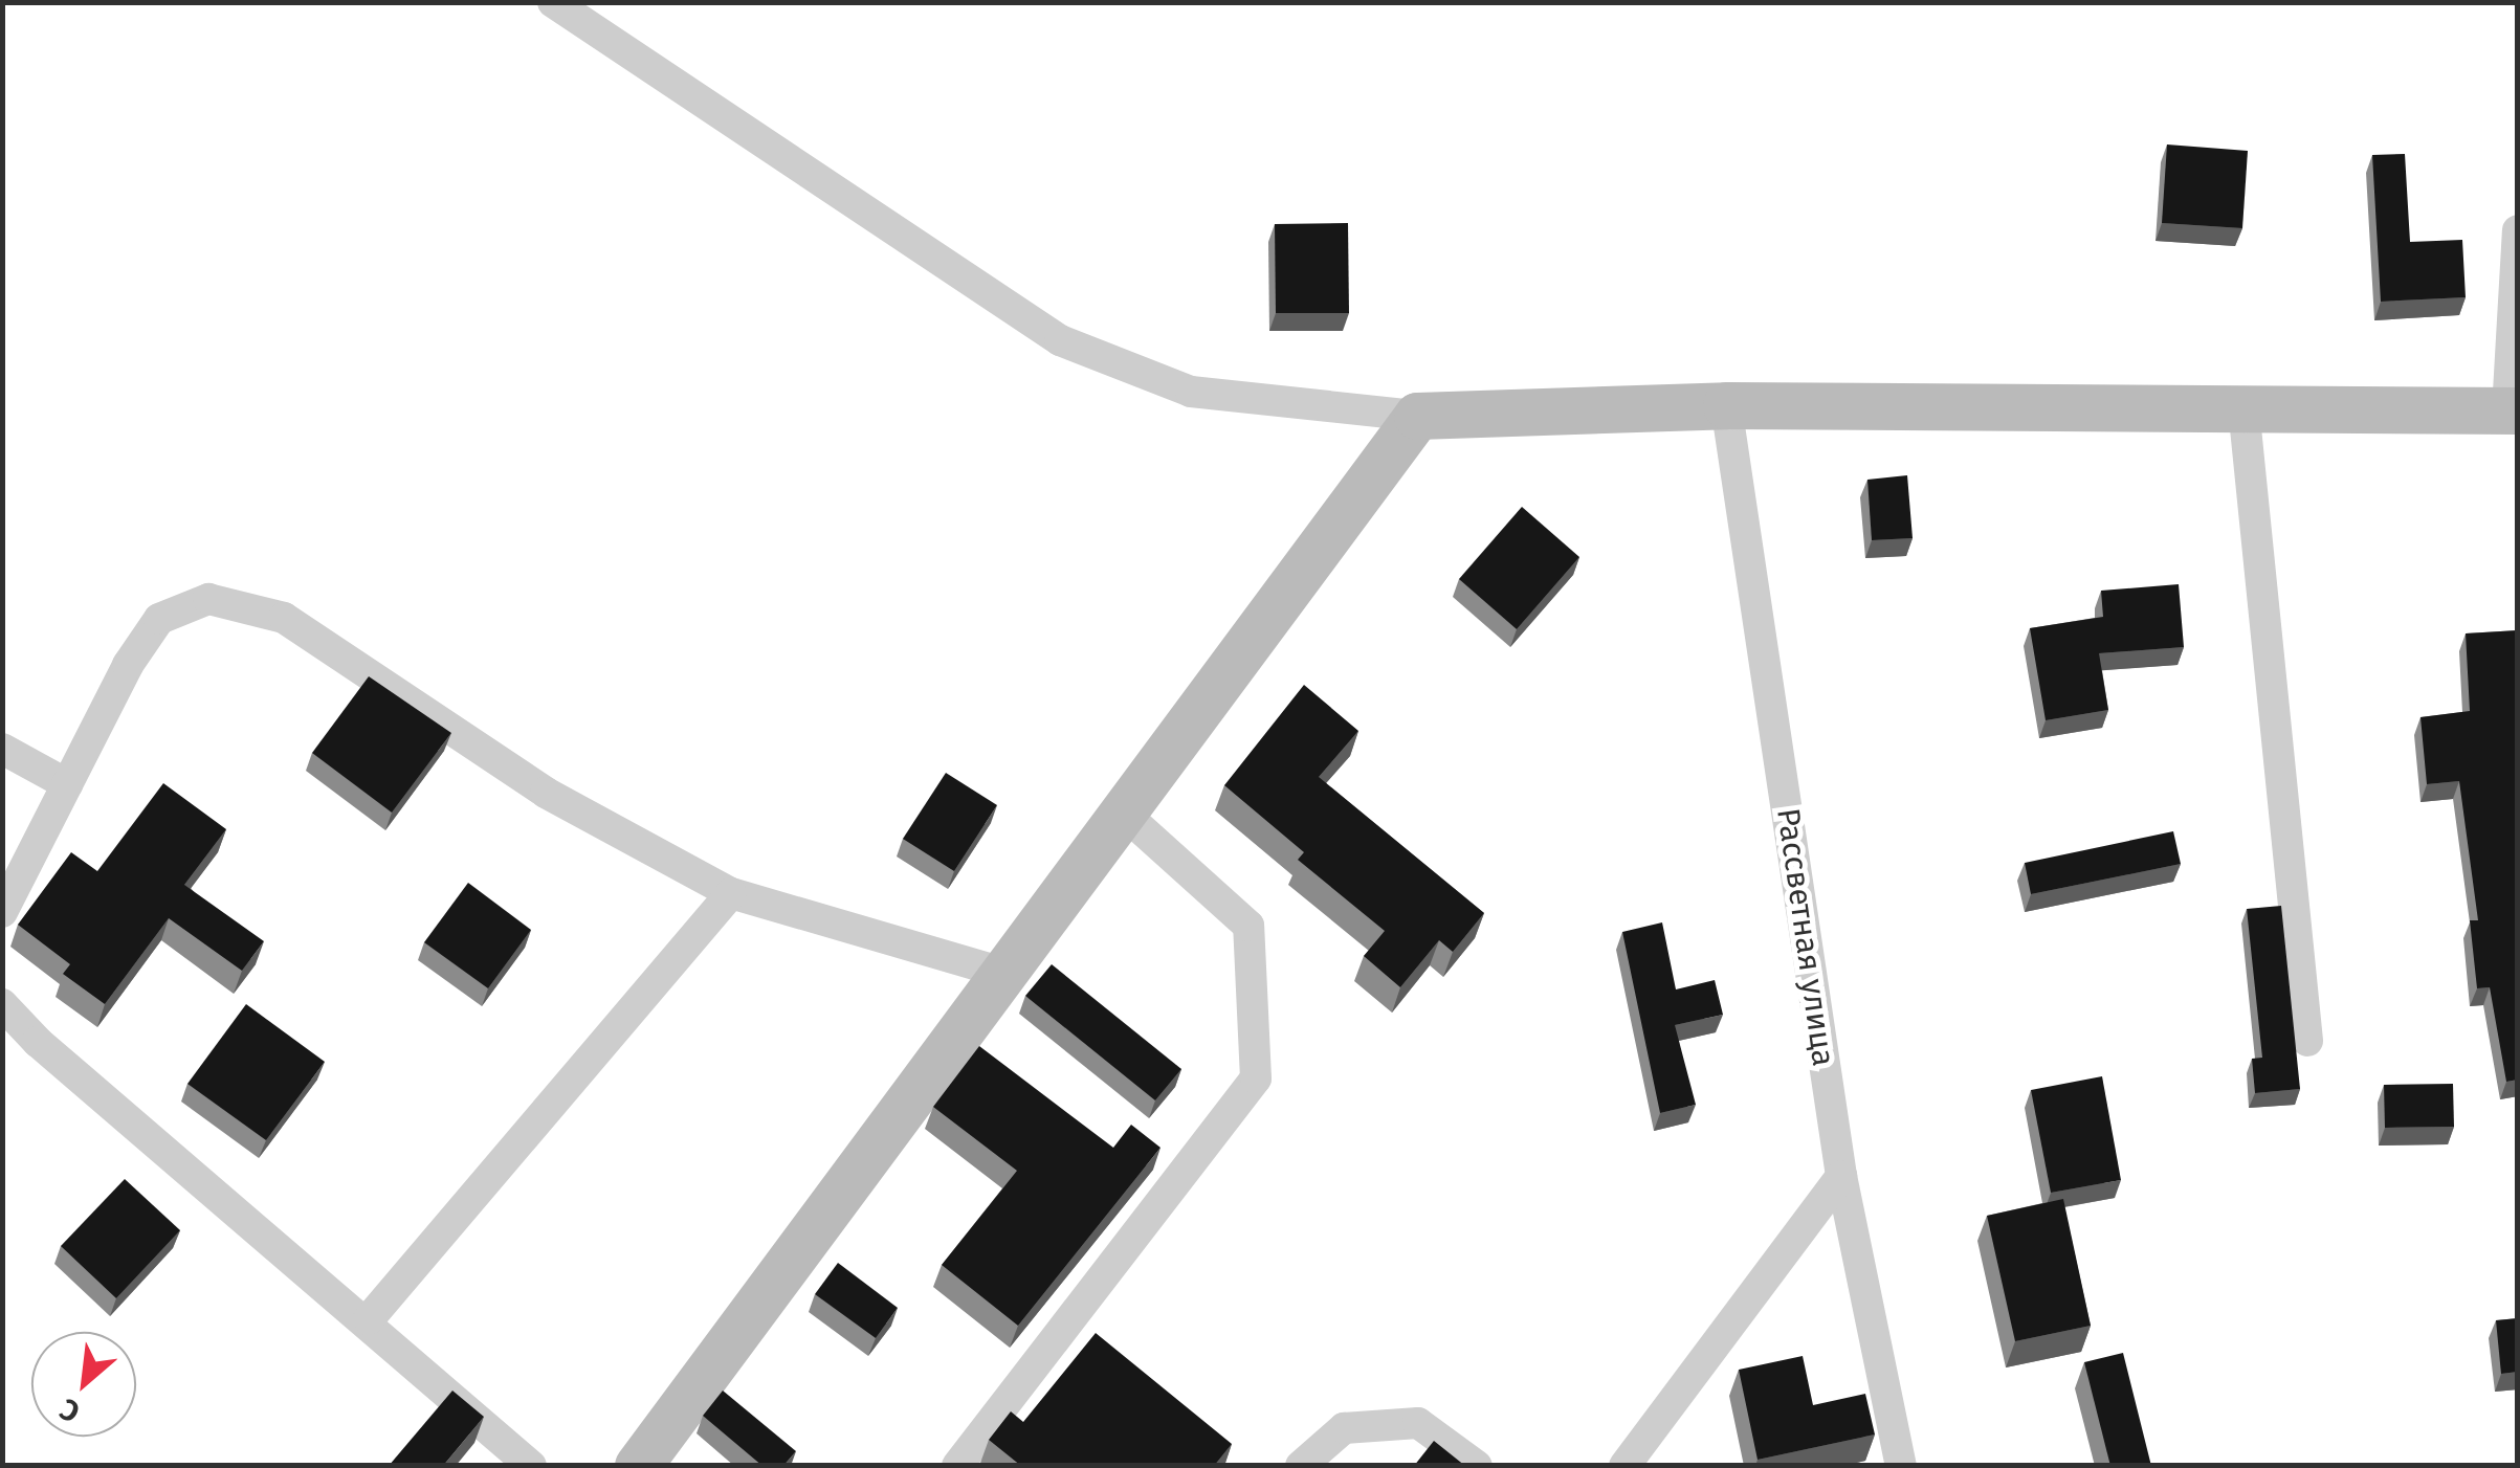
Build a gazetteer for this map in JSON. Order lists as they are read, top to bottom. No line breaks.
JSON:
{"streets":{"street":["Рассветная улица"]},"north":"bottom left"}
